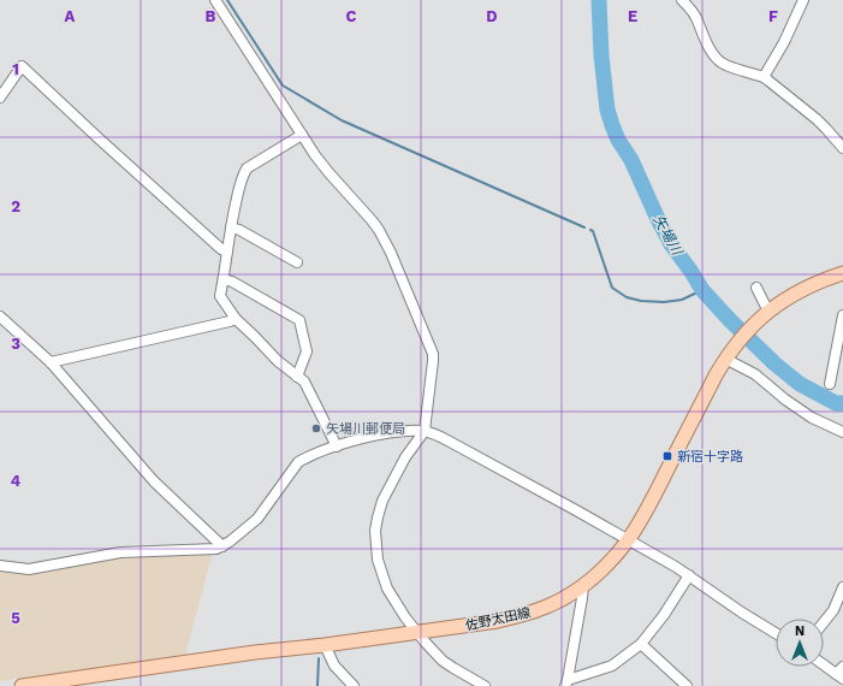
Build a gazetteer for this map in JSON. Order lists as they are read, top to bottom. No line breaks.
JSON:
{"streets":{"main road":["佐野太田線"]},"water":["矢場川"],"places":{"other":["矢場川郵便局"],"transit":["新宿十字路"]},"north":"top","grid":{"columns":["A","B","C","D","E","F"],"rows":["1","2","3","4","5"]}}
